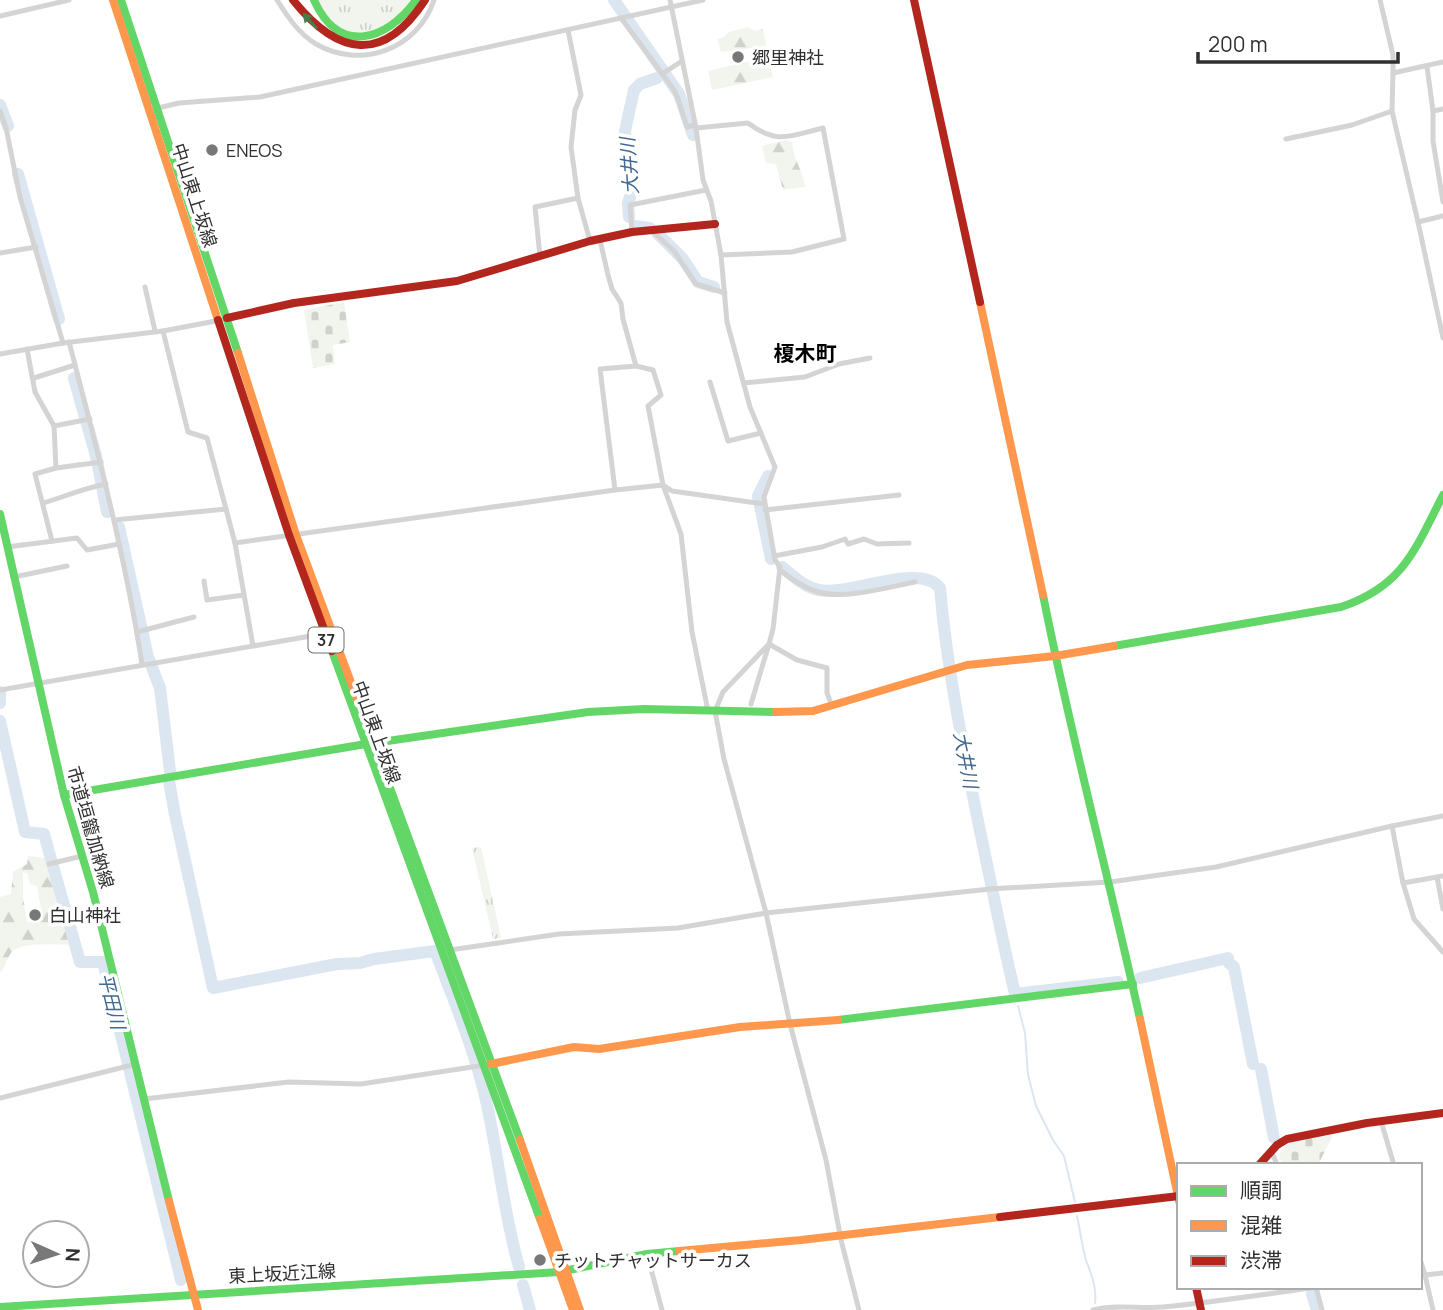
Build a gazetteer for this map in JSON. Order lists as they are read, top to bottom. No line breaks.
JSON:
{"streets":{"main road":["中山東上坂線","37","市道垣籠加納線","東上坂近江線"]},"crossings":[["中山東上坂線","東上坂近江線"],["市道垣籠加納線","東上坂近江線"]],"districts":["榎木町"],"water":["大井川","平田川"],"places":["郷里神社","ENEOS","白山神社","チットチャットサーカス"],"legend":["順調","混雑","渋滞"],"scale_bar":"200 m","north":"right"}
